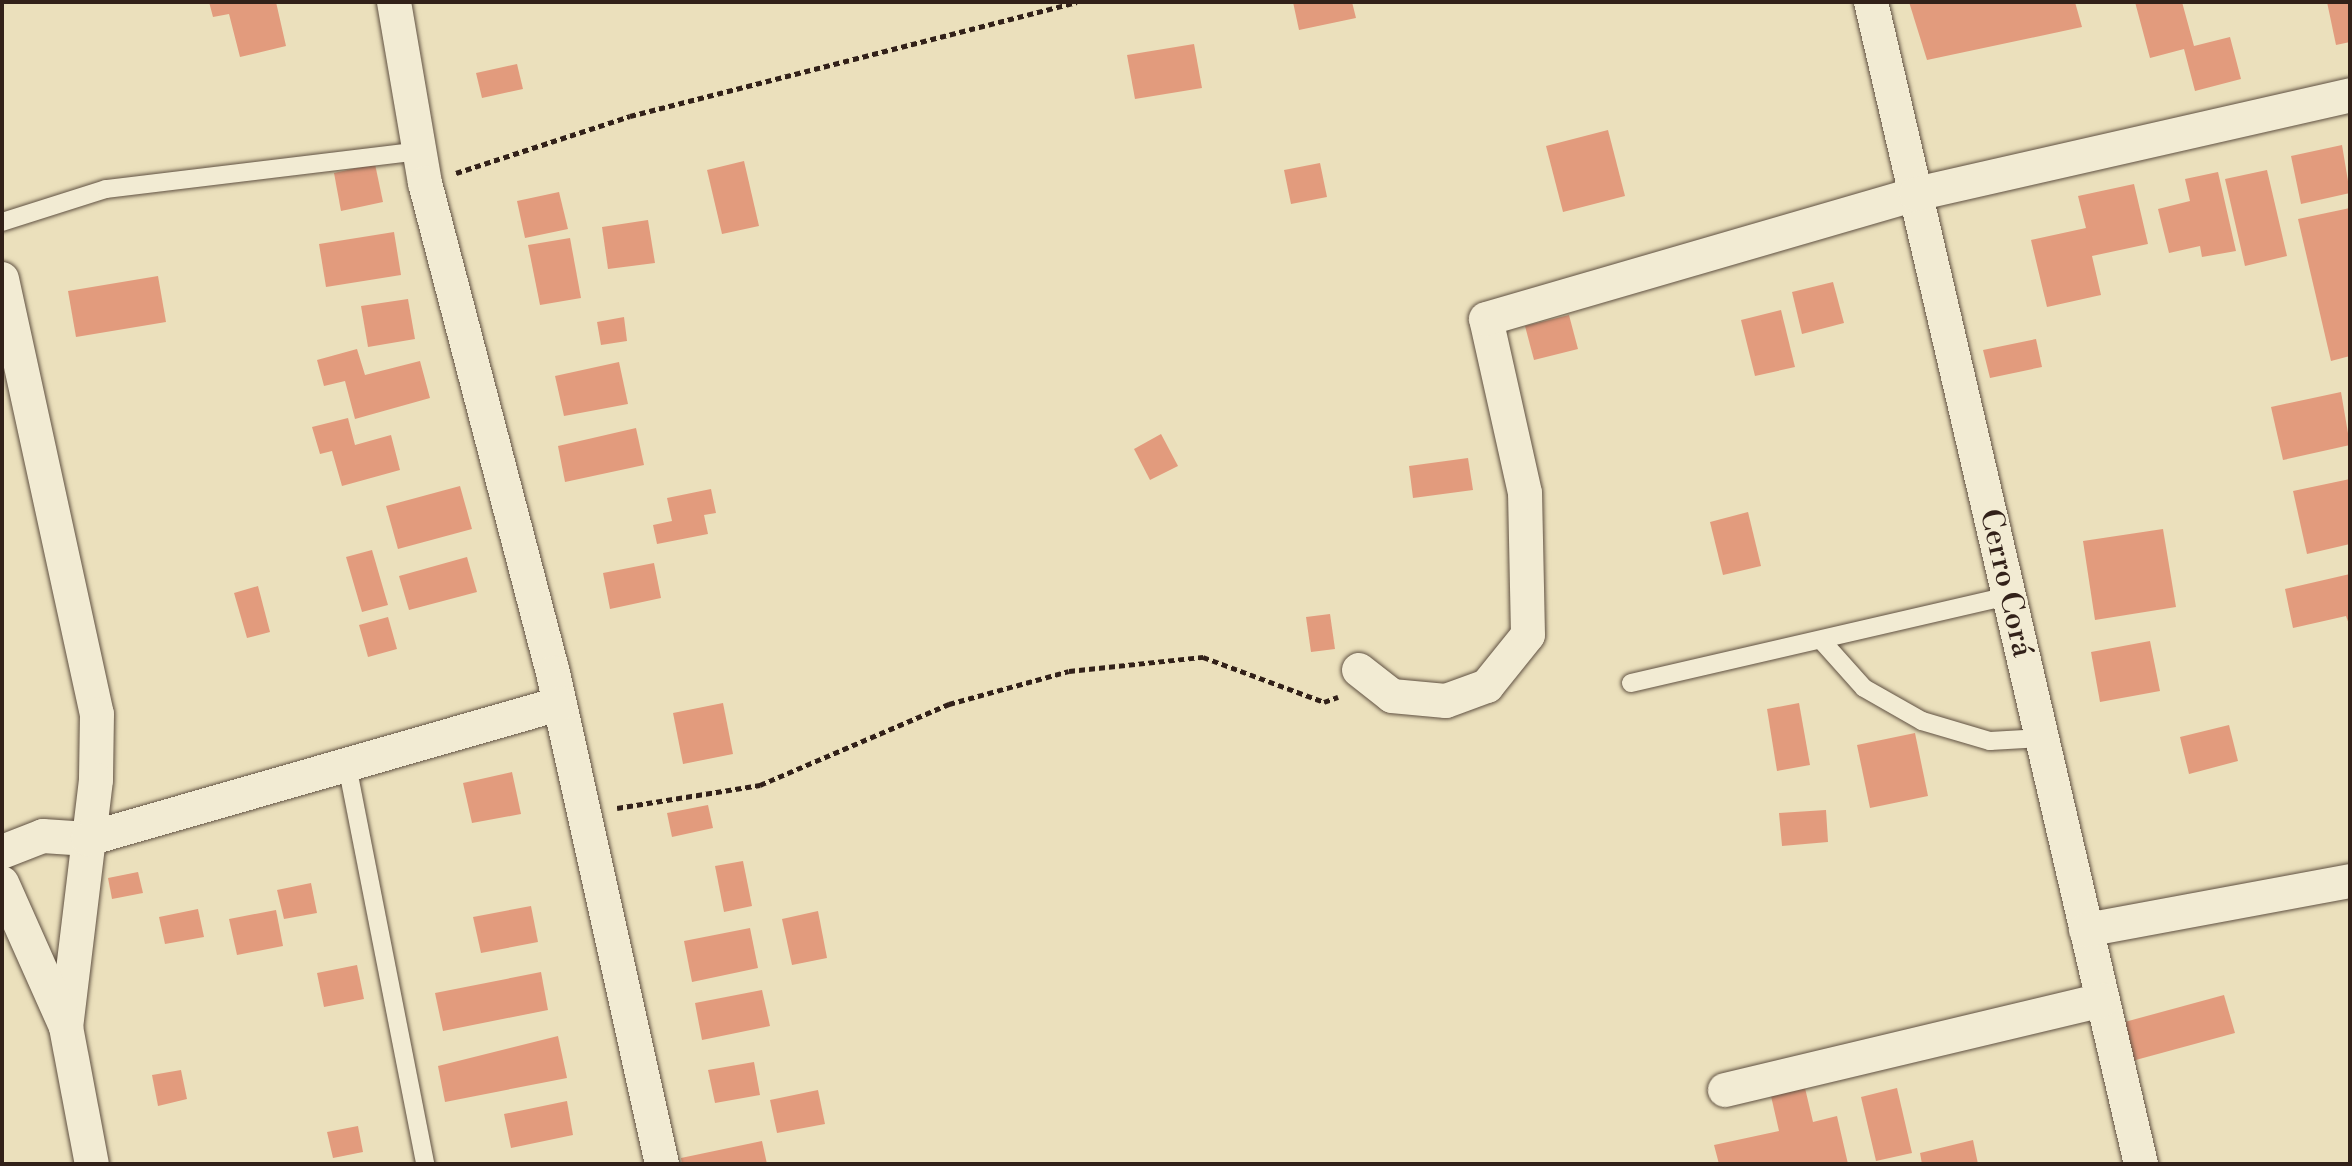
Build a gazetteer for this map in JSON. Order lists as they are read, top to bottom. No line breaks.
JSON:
{"streets":{"street":["Cerro Corá"]}}
